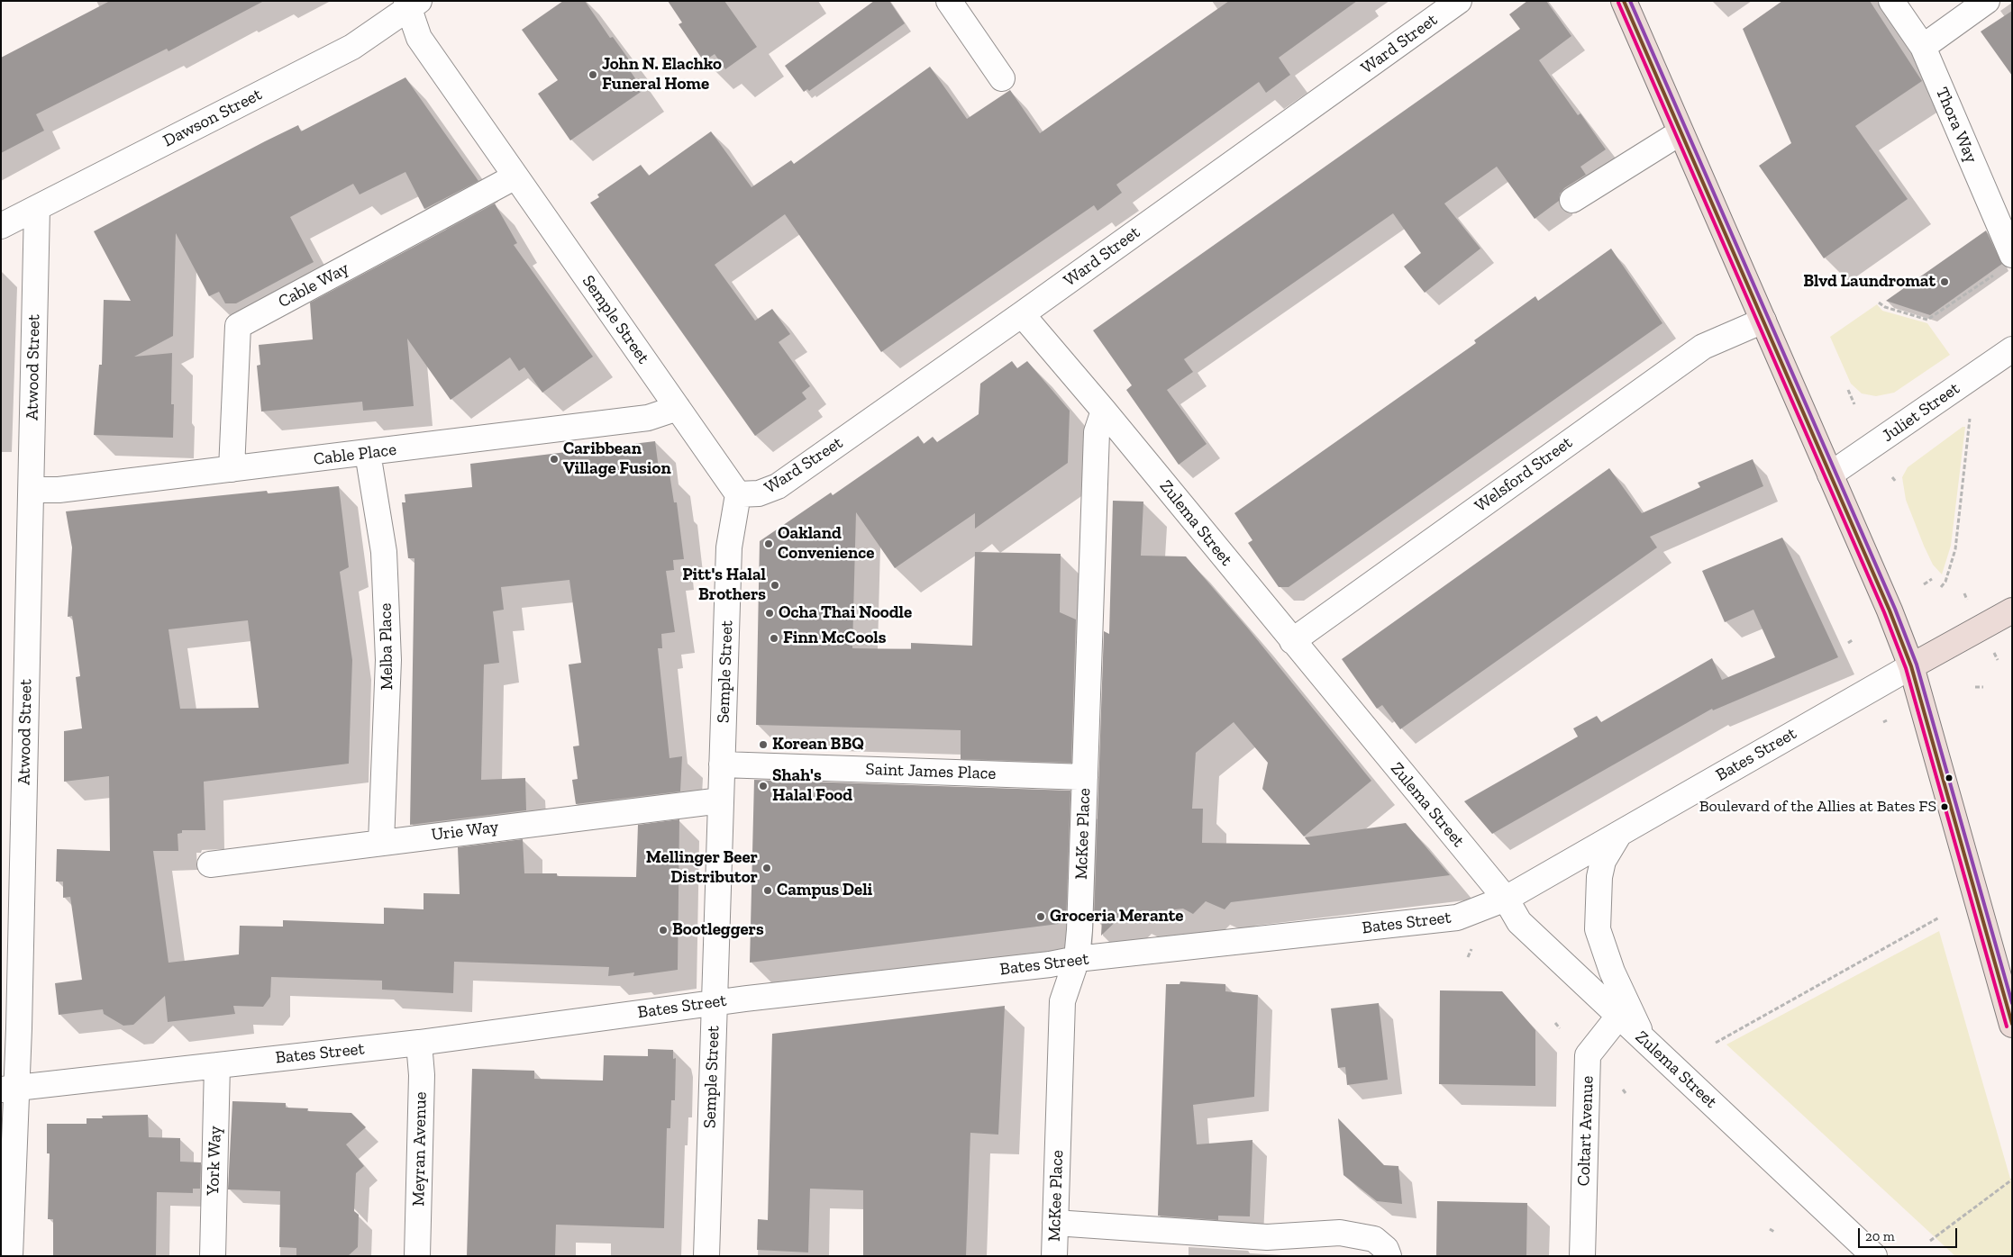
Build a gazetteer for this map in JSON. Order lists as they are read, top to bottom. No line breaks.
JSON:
{"streets":{"main road":["Bates Street"],"street":["Ward Street","Dawson Street","Thora Way","Cable Way","Semple Street","Atwood Street","Juliet Street","Cable Place","Welsford Street","Zulema Street","Melba Place","Saint James Place","Urie Way","McKee Place","Coltart Avenue","Meyran Avenue","York Way"]},"crossings":[["Ward Street","Semple Street"],["Ward Street","Zulema Street"],["Dawson Street","Semple Street"],["Dawson Street","Atwood Street"],["Cable Way","Semple Street"],["Cable Way","Cable Place"],["Semple Street","Cable Place"],["Semple Street","Bates Street"],["Semple Street","Saint James Place"],["Semple Street","Urie Way"],["Atwood Street","Cable Place"],["Atwood Street","Bates Street"],["Cable Place","Melba Place"],["Welsford Street","Zulema Street"],["Zulema Street","Bates Street"],["Zulema Street","McKee Place"],["Zulema Street","Coltart Avenue"],["Melba Place","Urie Way"],["Bates Street","McKee Place"],["Bates Street","Meyran Avenue"],["Bates Street","York Way"],["Saint James Place","McKee Place"]],"places":["John N. Elachko Funeral Home","Blvd Laundromat","Caribbean Village Fusion","Oakland Convenience","Pitt's Halal Brothers","Ocha Thai Noodle","Finn McCools","Korean BBQ","Shah's Halal Food","Boulevard of the Allies at Bates FS","Mellinger Beer Distributor","Campus Deli","Groceria Merante","Bootleggers"],"scale_bar":"20 m"}
